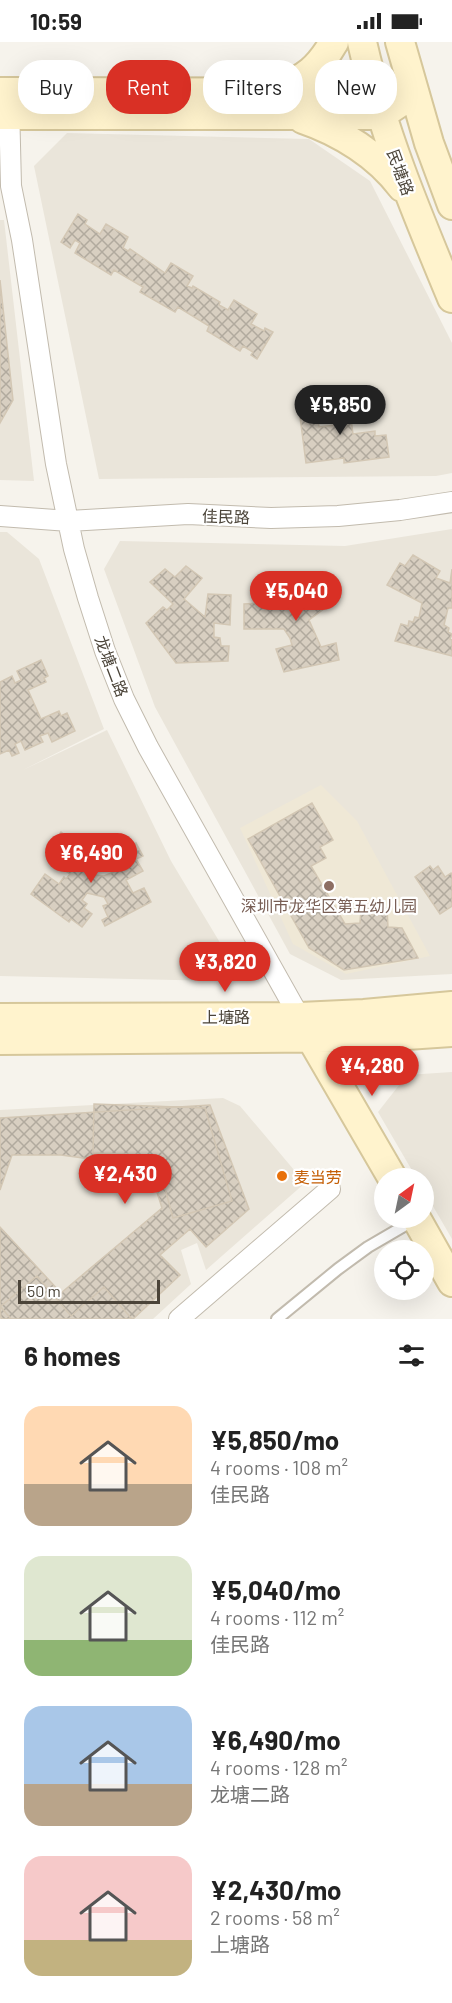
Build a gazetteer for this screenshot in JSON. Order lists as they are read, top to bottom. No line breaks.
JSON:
{"streets":{"main road":["民塘路","龙塘二路","上塘路"],"street":["佳民路"]},"crossings":[["佳民路","龙塘二路"],["龙塘二路","上塘路"]],"places":["深圳市龙华区第五幼儿园","麦当劳"],"scale_bar":"50 m","north":"top right","page":{"status":"10:59","chip":["Buy","Rent","Filters","New"],"price":["¥5,850","¥5,040","¥6,490","¥3,820","¥4,280","¥2,430"],"scale":"50 m","heading":"6 homes","list":[{"name":"¥5,850/mo","note":"4 rooms · 108 m² · 佳民路"},{"name":"¥5,040/mo","note":"4 rooms · 112 m² · 佳民路"},{"name":"¥6,490/mo","note":"4 rooms · 128 m² · 龙塘二路"},{"name":"¥2,430/mo","note":"2 rooms · 58 m² · 上塘路"}]}}
